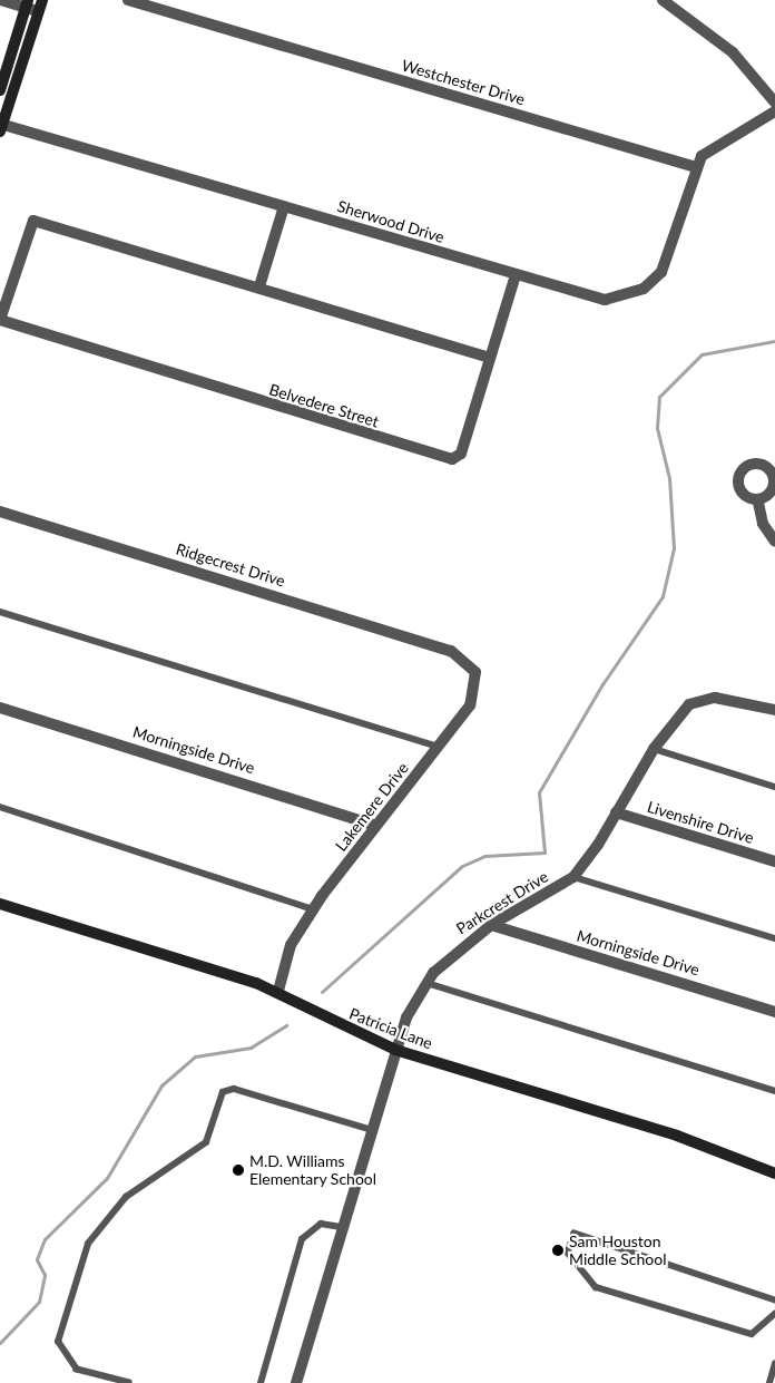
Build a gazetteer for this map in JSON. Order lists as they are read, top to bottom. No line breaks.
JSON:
{"streets":{"street":["Westchester Drive","Sherwood Drive","Belvedere Street","Ridgecrest Drive","Morningside Drive","Lakemere Drive","Livenshire Drive","Parkcrest Drive","Patricia Lane"]},"crossings":[["Westchester Drive","Sherwood Drive"],["Sherwood Drive","Belvedere Street"],["Ridgecrest Drive","Lakemere Drive"],["Morningside Drive","Lakemere Drive"],["Morningside Drive","Parkcrest Drive"],["Lakemere Drive","Patricia Lane"],["Livenshire Drive","Parkcrest Drive"],["Parkcrest Drive","Patricia Lane"]],"places":["M.D. Williams Elementary School","Sam Houston Middle School"]}
